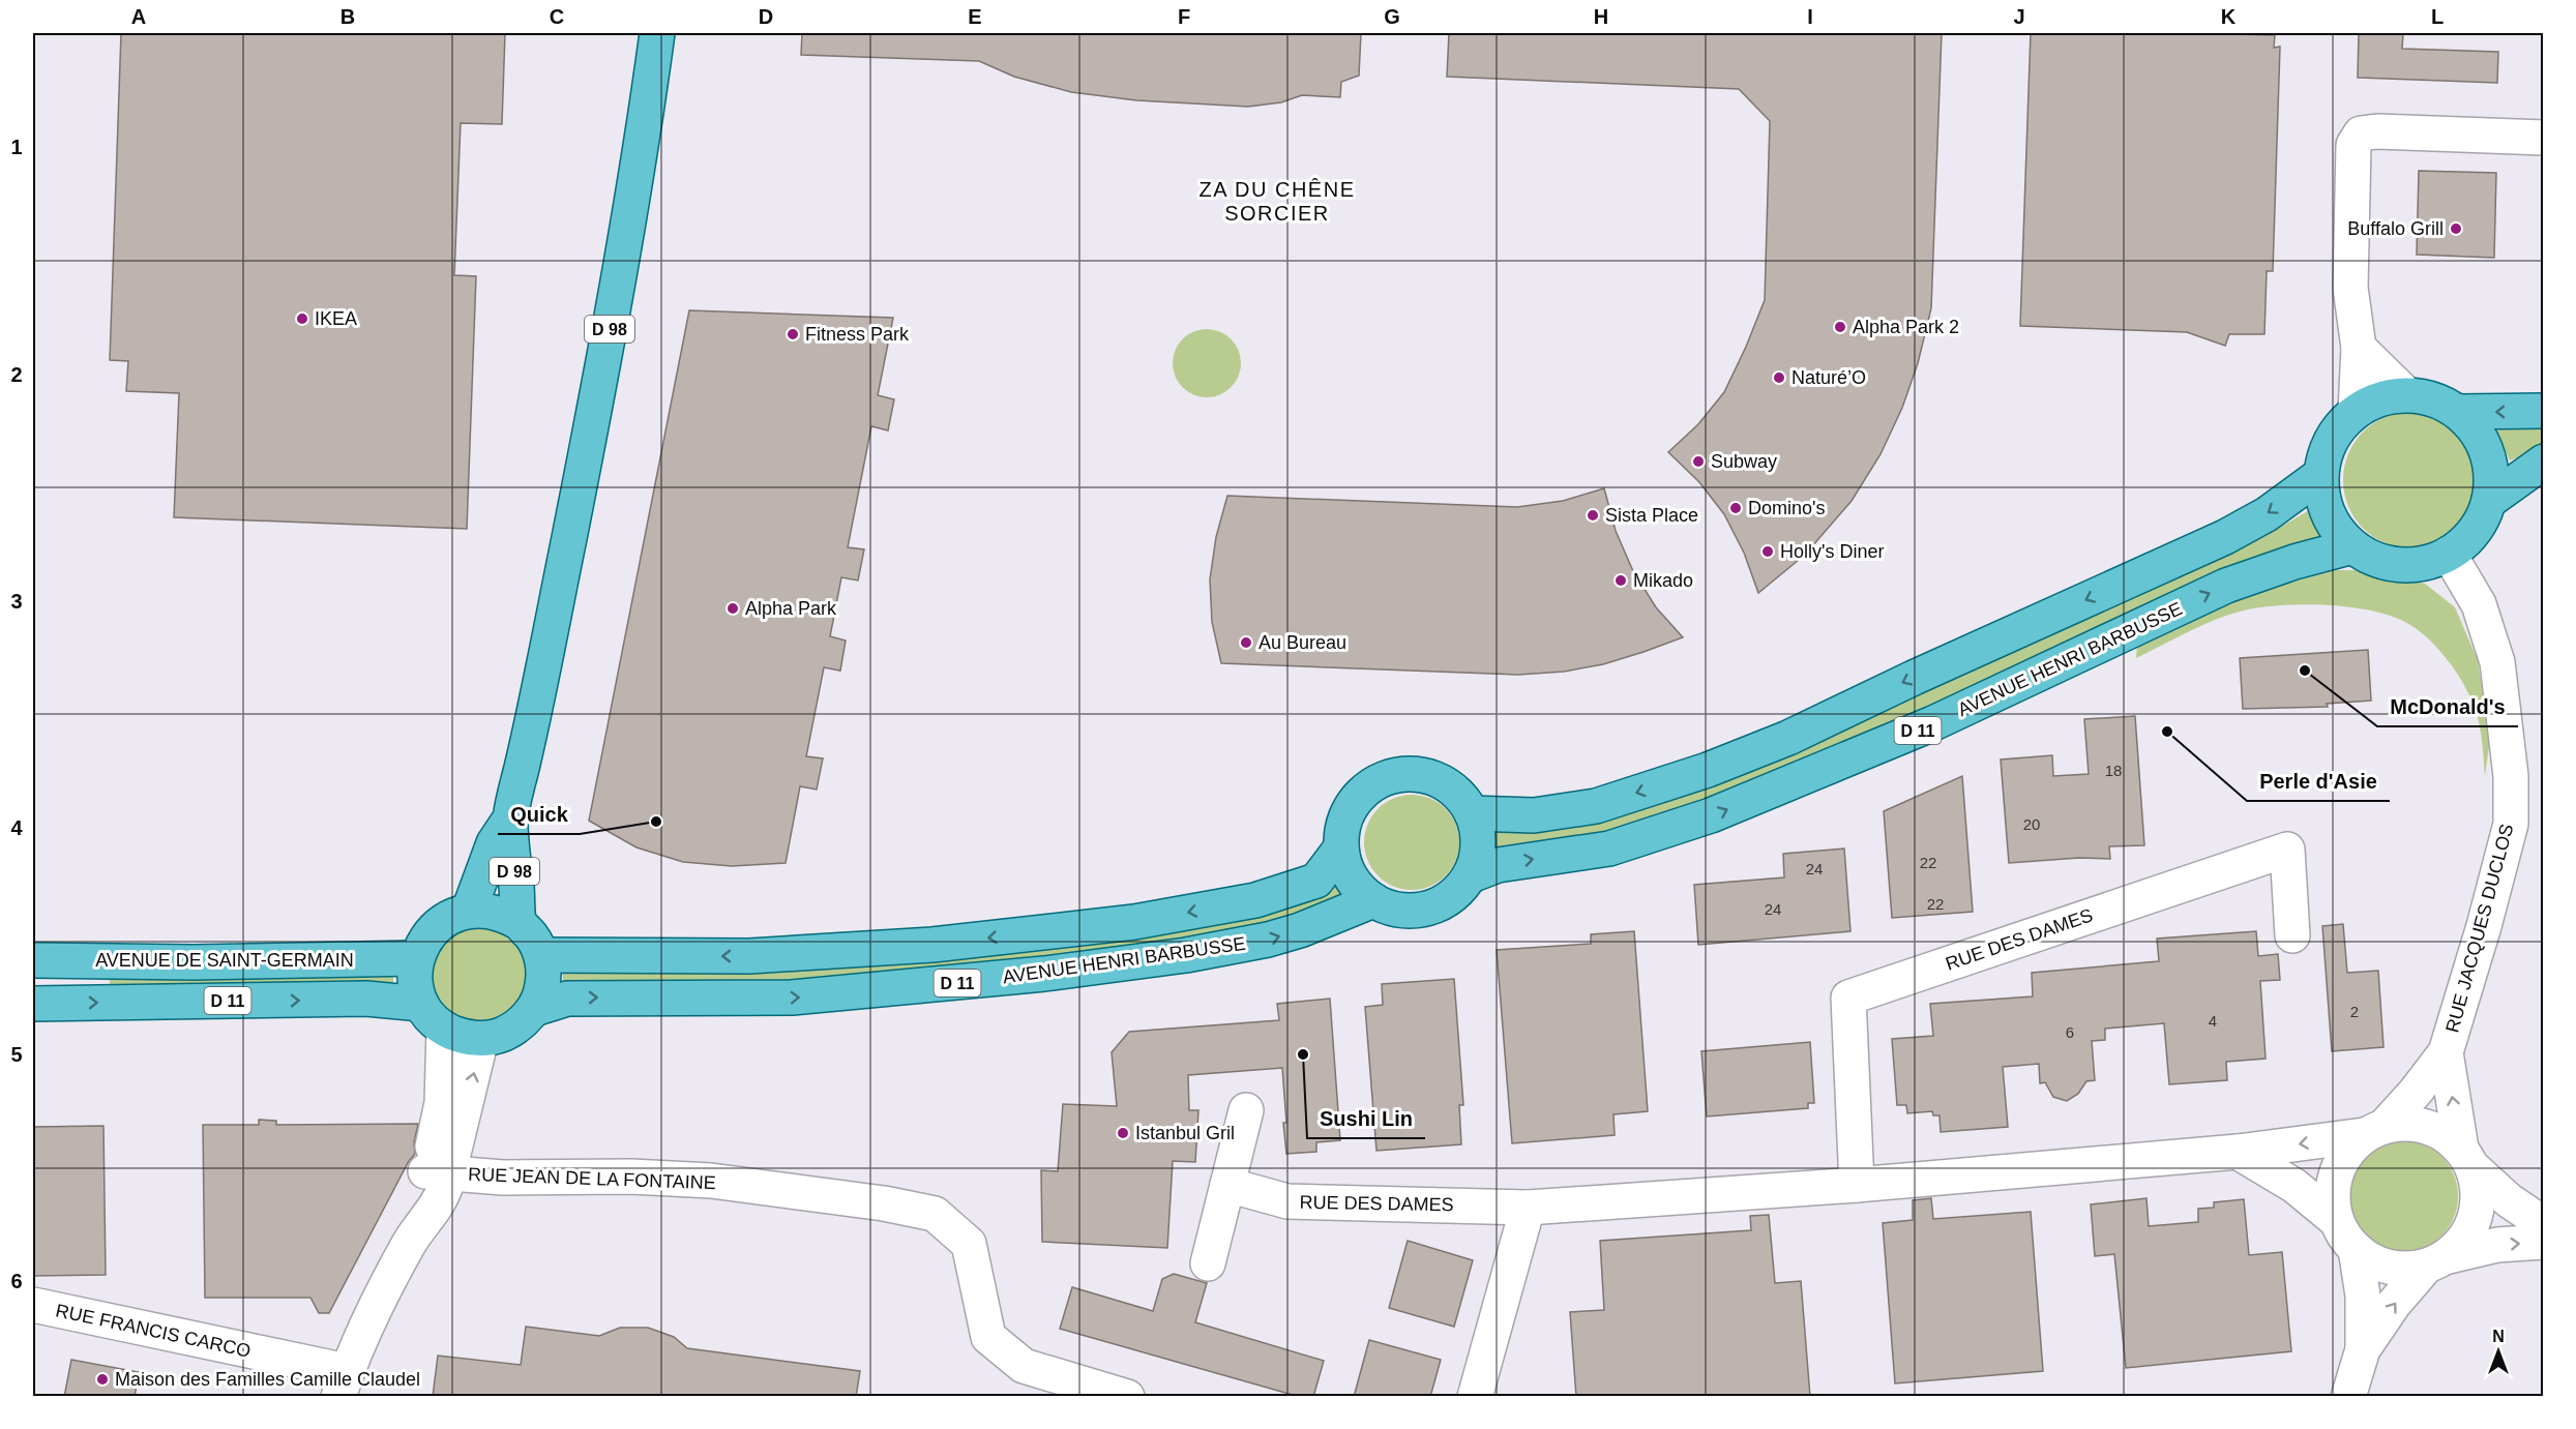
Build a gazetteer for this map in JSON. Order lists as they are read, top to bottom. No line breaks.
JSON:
{"streets":{"main road":["D 98","AVENUE HENRI BARBUSSE","D 11","AVENUE DE SAINT-GERMAIN"],"street":["RUE JACQUES DUCLOS","RUE DES DAMES","RUE JEAN DE LA FONTAINE","RUE FRANCIS CARCO"]},"crossings":[["D 98","AVENUE HENRI BARBUSSE"],["D 98","AVENUE DE SAINT-GERMAIN"],["AVENUE HENRI BARBUSSE","D 11"],["AVENUE HENRI BARBUSSE","RUE JACQUES DUCLOS"],["AVENUE HENRI BARBUSSE","AVENUE DE SAINT-GERMAIN"],["D 11","RUE JACQUES DUCLOS"],["RUE JACQUES DUCLOS","RUE DES DAMES"]],"districts":["ZA DU CHÊNE SORCIER"],"places":["Buffalo Grill","IKEA","Alpha Park 2","Fitness Park","Naturé’O","Subway","Domino's","Sista Place","Holly's Diner","Mikado","Alpha Park","Au Bureau","McDonald's","Perle d'Asie","Quick","Sushi Lin","Istanbul Gril","Maison des Familles Camille Claudel"],"house_numbers":["18","20","22","24","22","24","2","4","6"],"north":"top","grid":{"columns":["A","B","C","D","E","F","G","H","I","J","K","L"],"rows":["1","2","3","4","5","6"]}}
